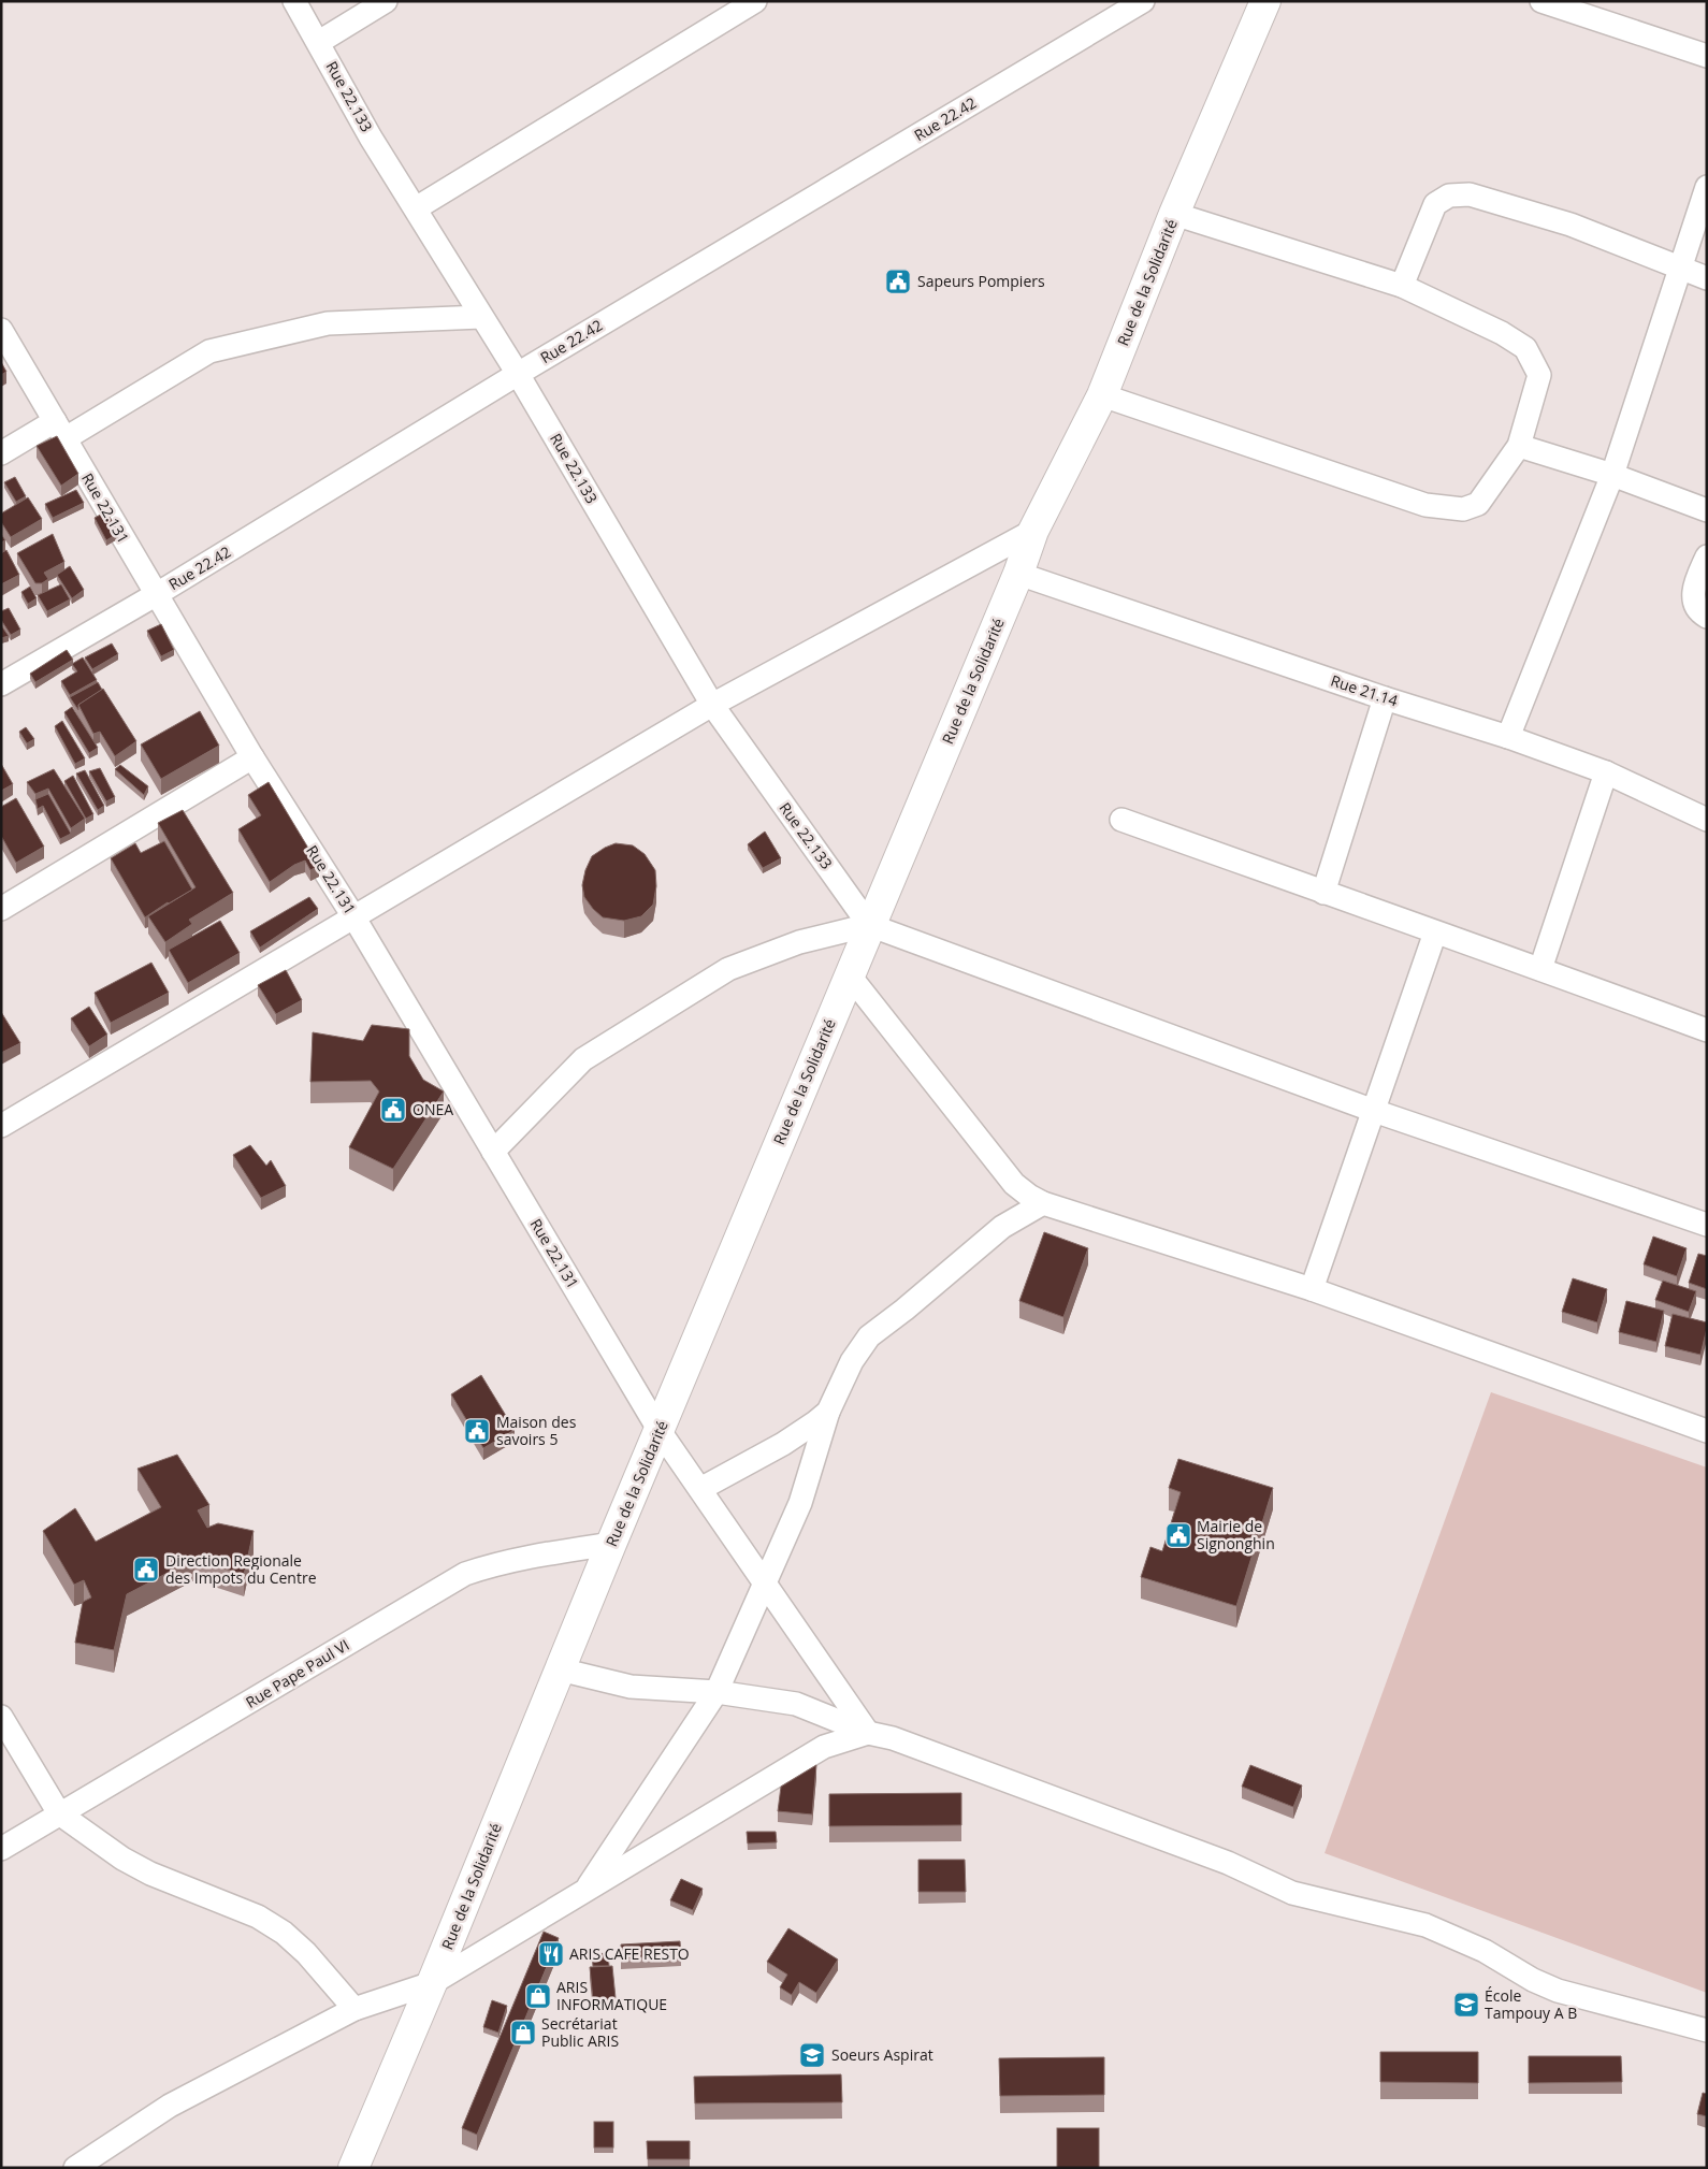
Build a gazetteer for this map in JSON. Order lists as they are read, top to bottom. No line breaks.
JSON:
{"streets":{"street":["Rue 22.133","Rue 22.42","Rue de la Solidarité","Rue 22.131","Rue 21.14","Rue Pape Paul VI"]},"crossings":[["Rue 22.133","Rue 22.42"],["Rue 22.133","Rue de la Solidarité"],["Rue 22.42","Rue 22.131"],["Rue de la Solidarité","Rue 22.131"],["Rue de la Solidarité","Rue 21.14"],["Rue de la Solidarité","Rue Pape Paul VI"]],"places":{"public building":["Sapeurs Pompiers","ONEA","Maison des savoirs 5","Mairie de Signonghin","Direction Regionale des Impots du Centre"],"restaurant":["ARIS CAFE RESTO"],"shop":["ARIS INFORMATIQUE","Secrétariat Public ARIS"],"school or university":["École Tampouy A B","Soeurs Aspirat"]}}
